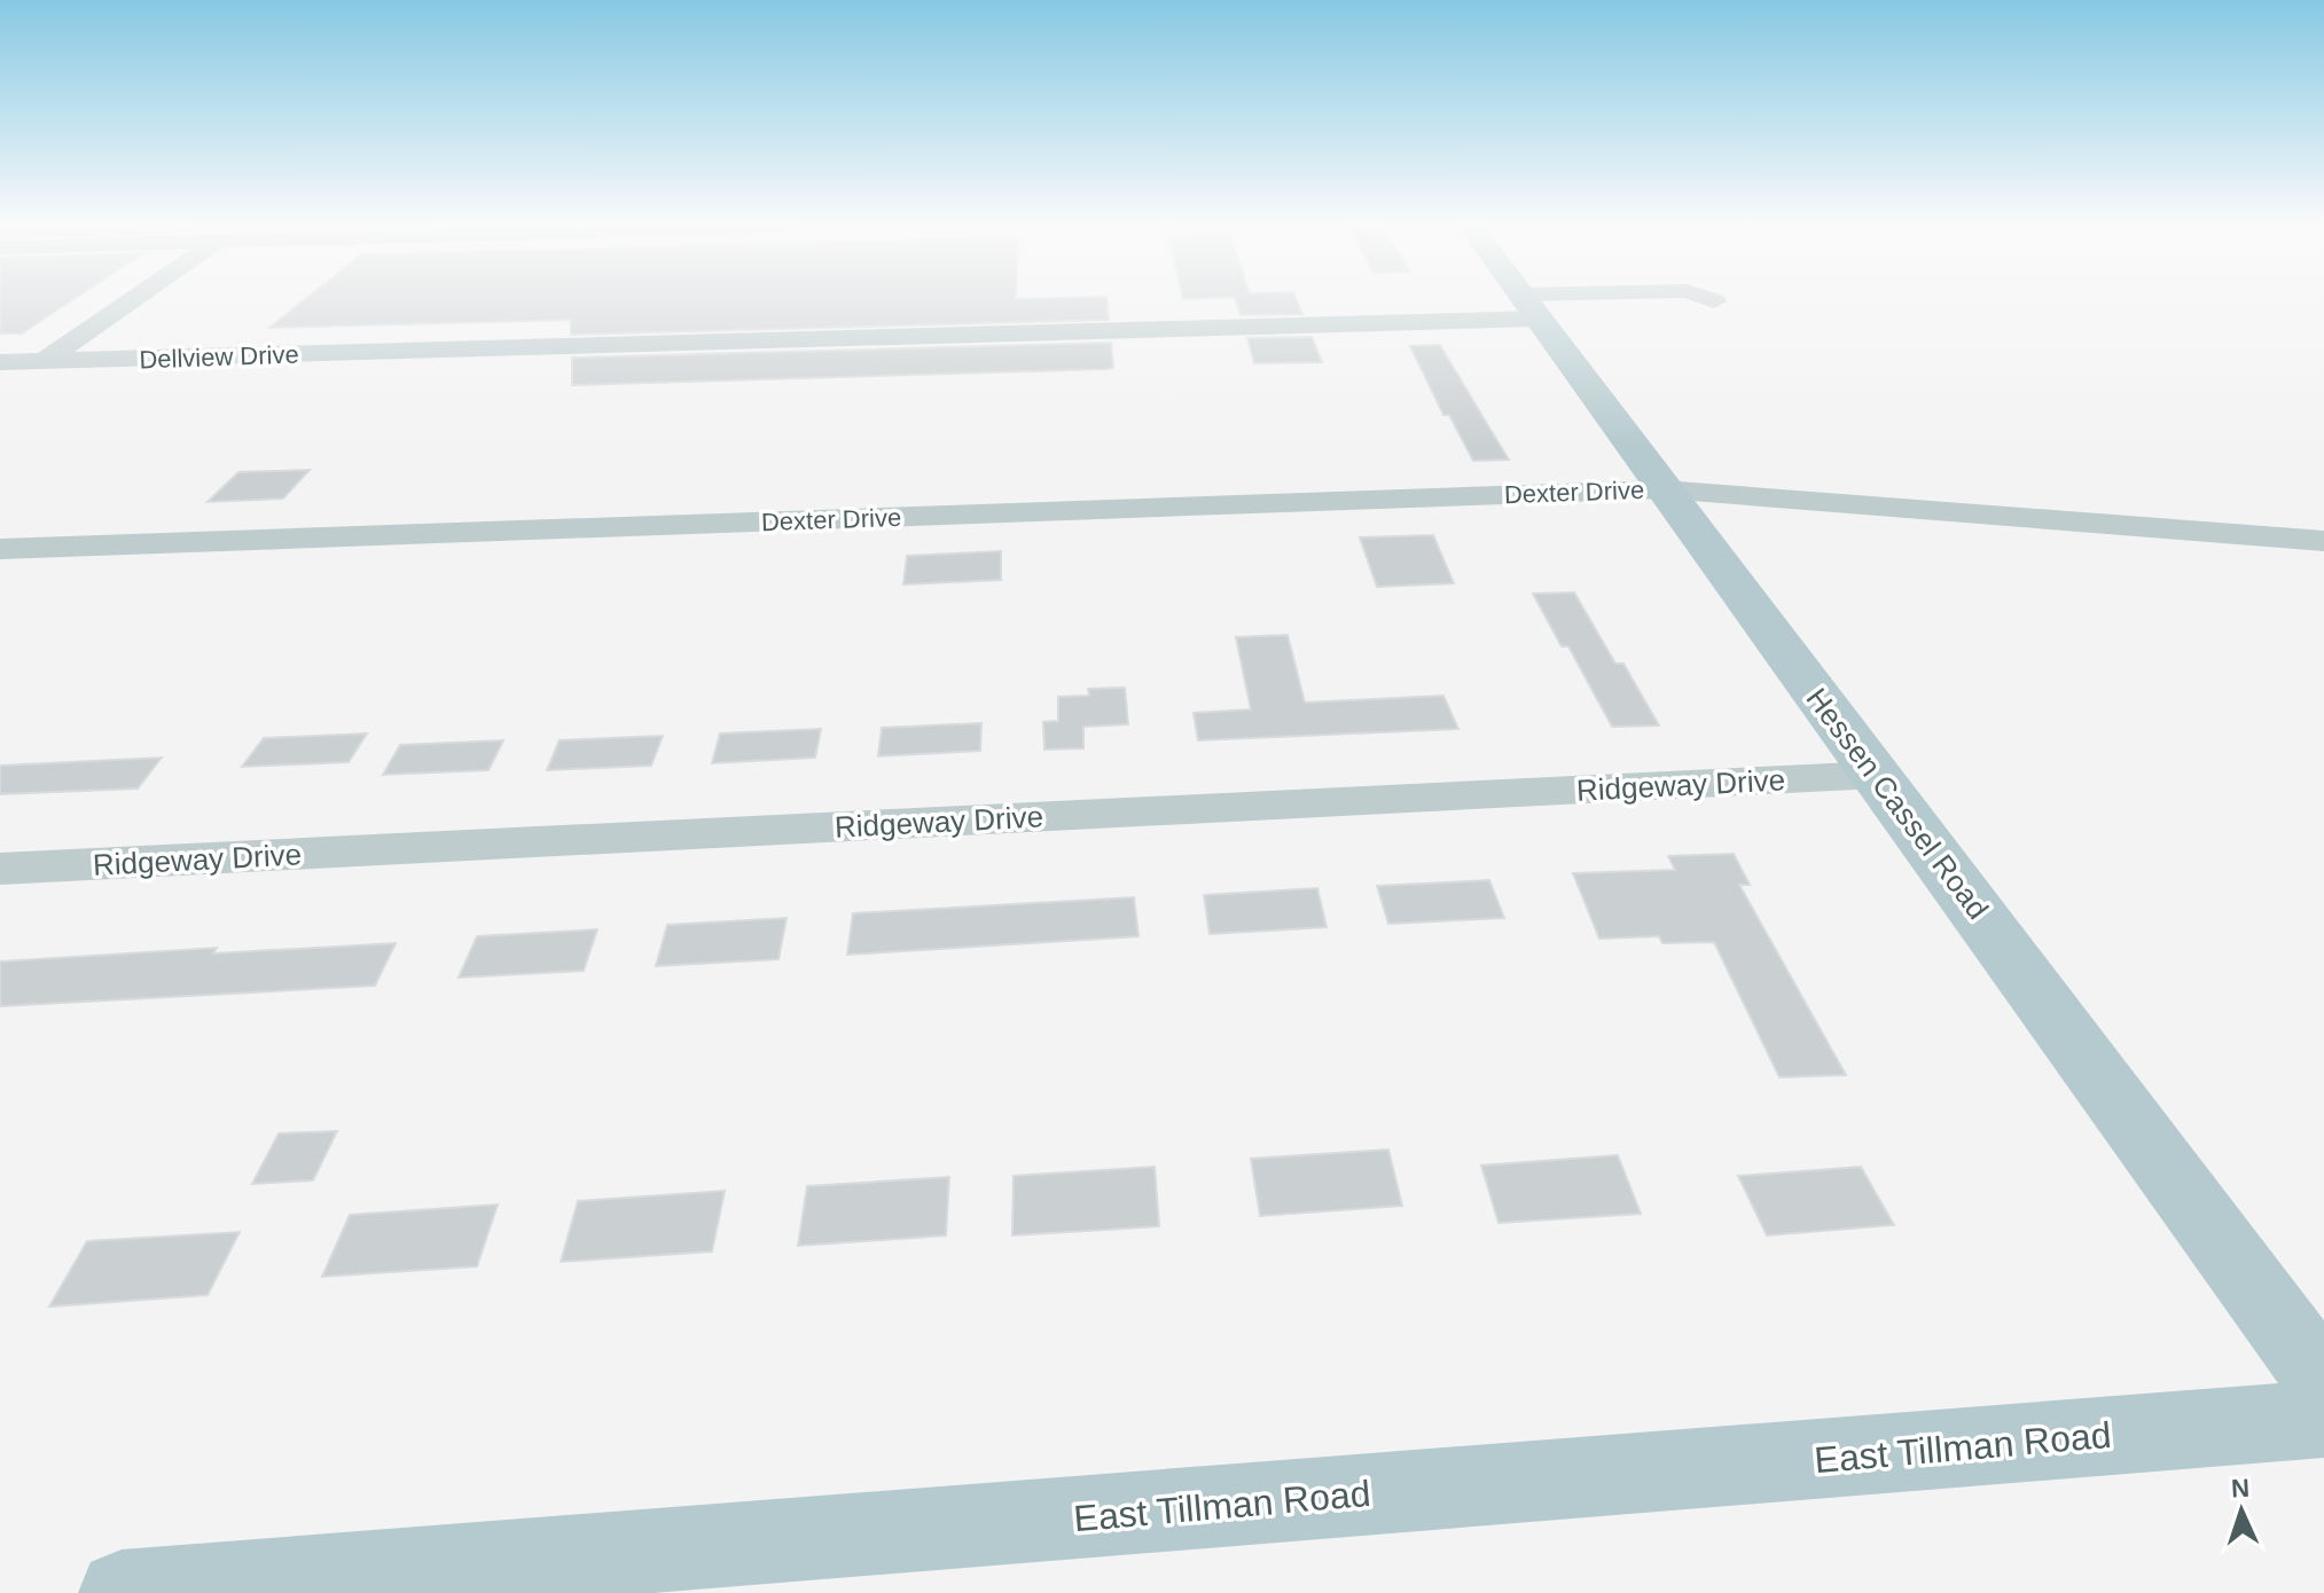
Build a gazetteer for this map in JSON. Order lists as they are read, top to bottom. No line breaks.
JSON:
{"streets":{"main road":["Hessen Cassel Road","East Tillman Road"],"street":["Dellview Drive","Dexter Drive","Ridgeway Drive"]},"crossings":[["Dellview Drive","Hessen Cassel Road"],["Dexter Drive","Hessen Cassel Road"],["Ridgeway Drive","Hessen Cassel Road"]],"north":"top"}
